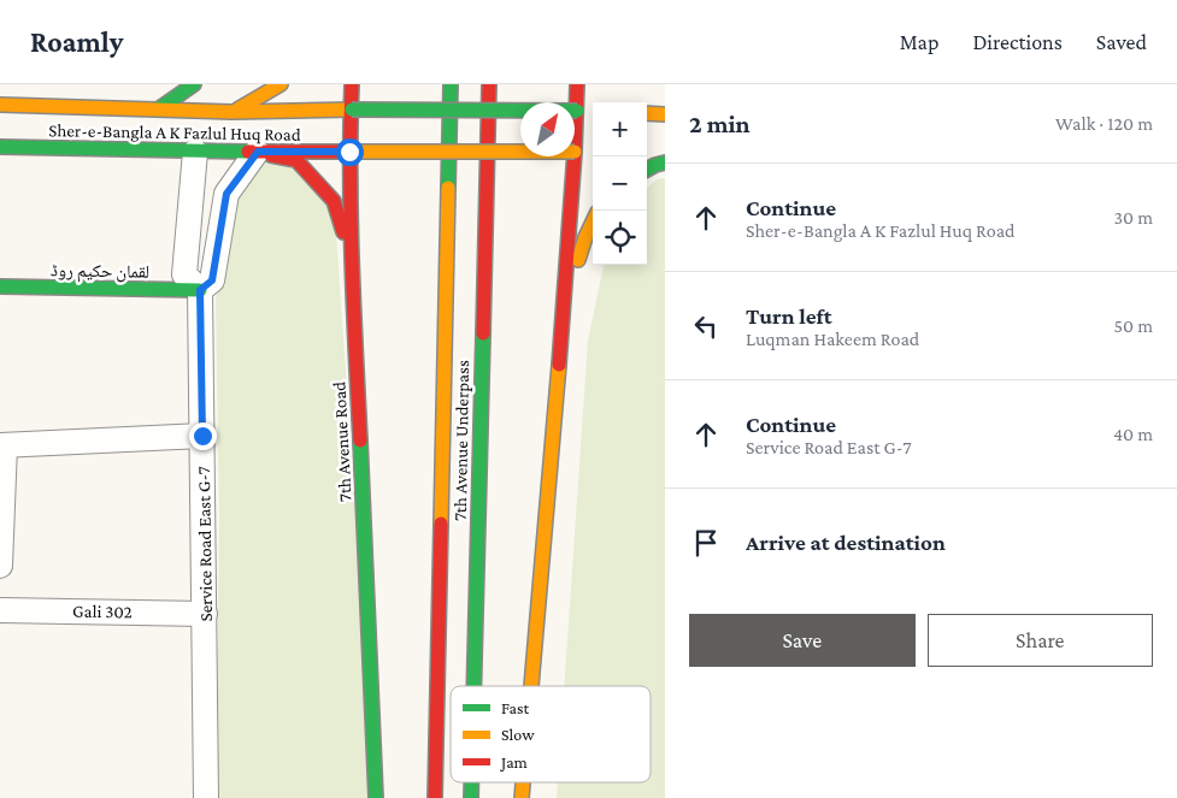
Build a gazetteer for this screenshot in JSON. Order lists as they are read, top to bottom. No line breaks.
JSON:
{"streets":{"main road":["Sher-e-Bangla A K Fazlul Huq Road","لقمان حکیم روڈ","7th Avenue Underpass","7th Avenue Road"],"street":["Service Road East G-7","Gali 302"]},"crossings":[["Sher-e-Bangla A K Fazlul Huq Road","7th Avenue Road"],["لقمان حکیم روڈ","Service Road East G-7"],["Service Road East G-7","Gali 302"]],"legend":["Fast","Slow","Jam"],"north":"top right","page":{"header":"Roamly","nav":["Map","Directions","Saved"],"heading":["2 min","Walk · 120 m"],"map_buttons":["+","−"],"list":[["Continue","Sher-e-Bangla A K Fazlul Huq Road","30 m"],["Turn left","Luqman Hakeem Road","50 m"],["Continue","Service Road East G-7","40 m"],"Arrive at destination"],"buttons":["Save","Share"]}}
